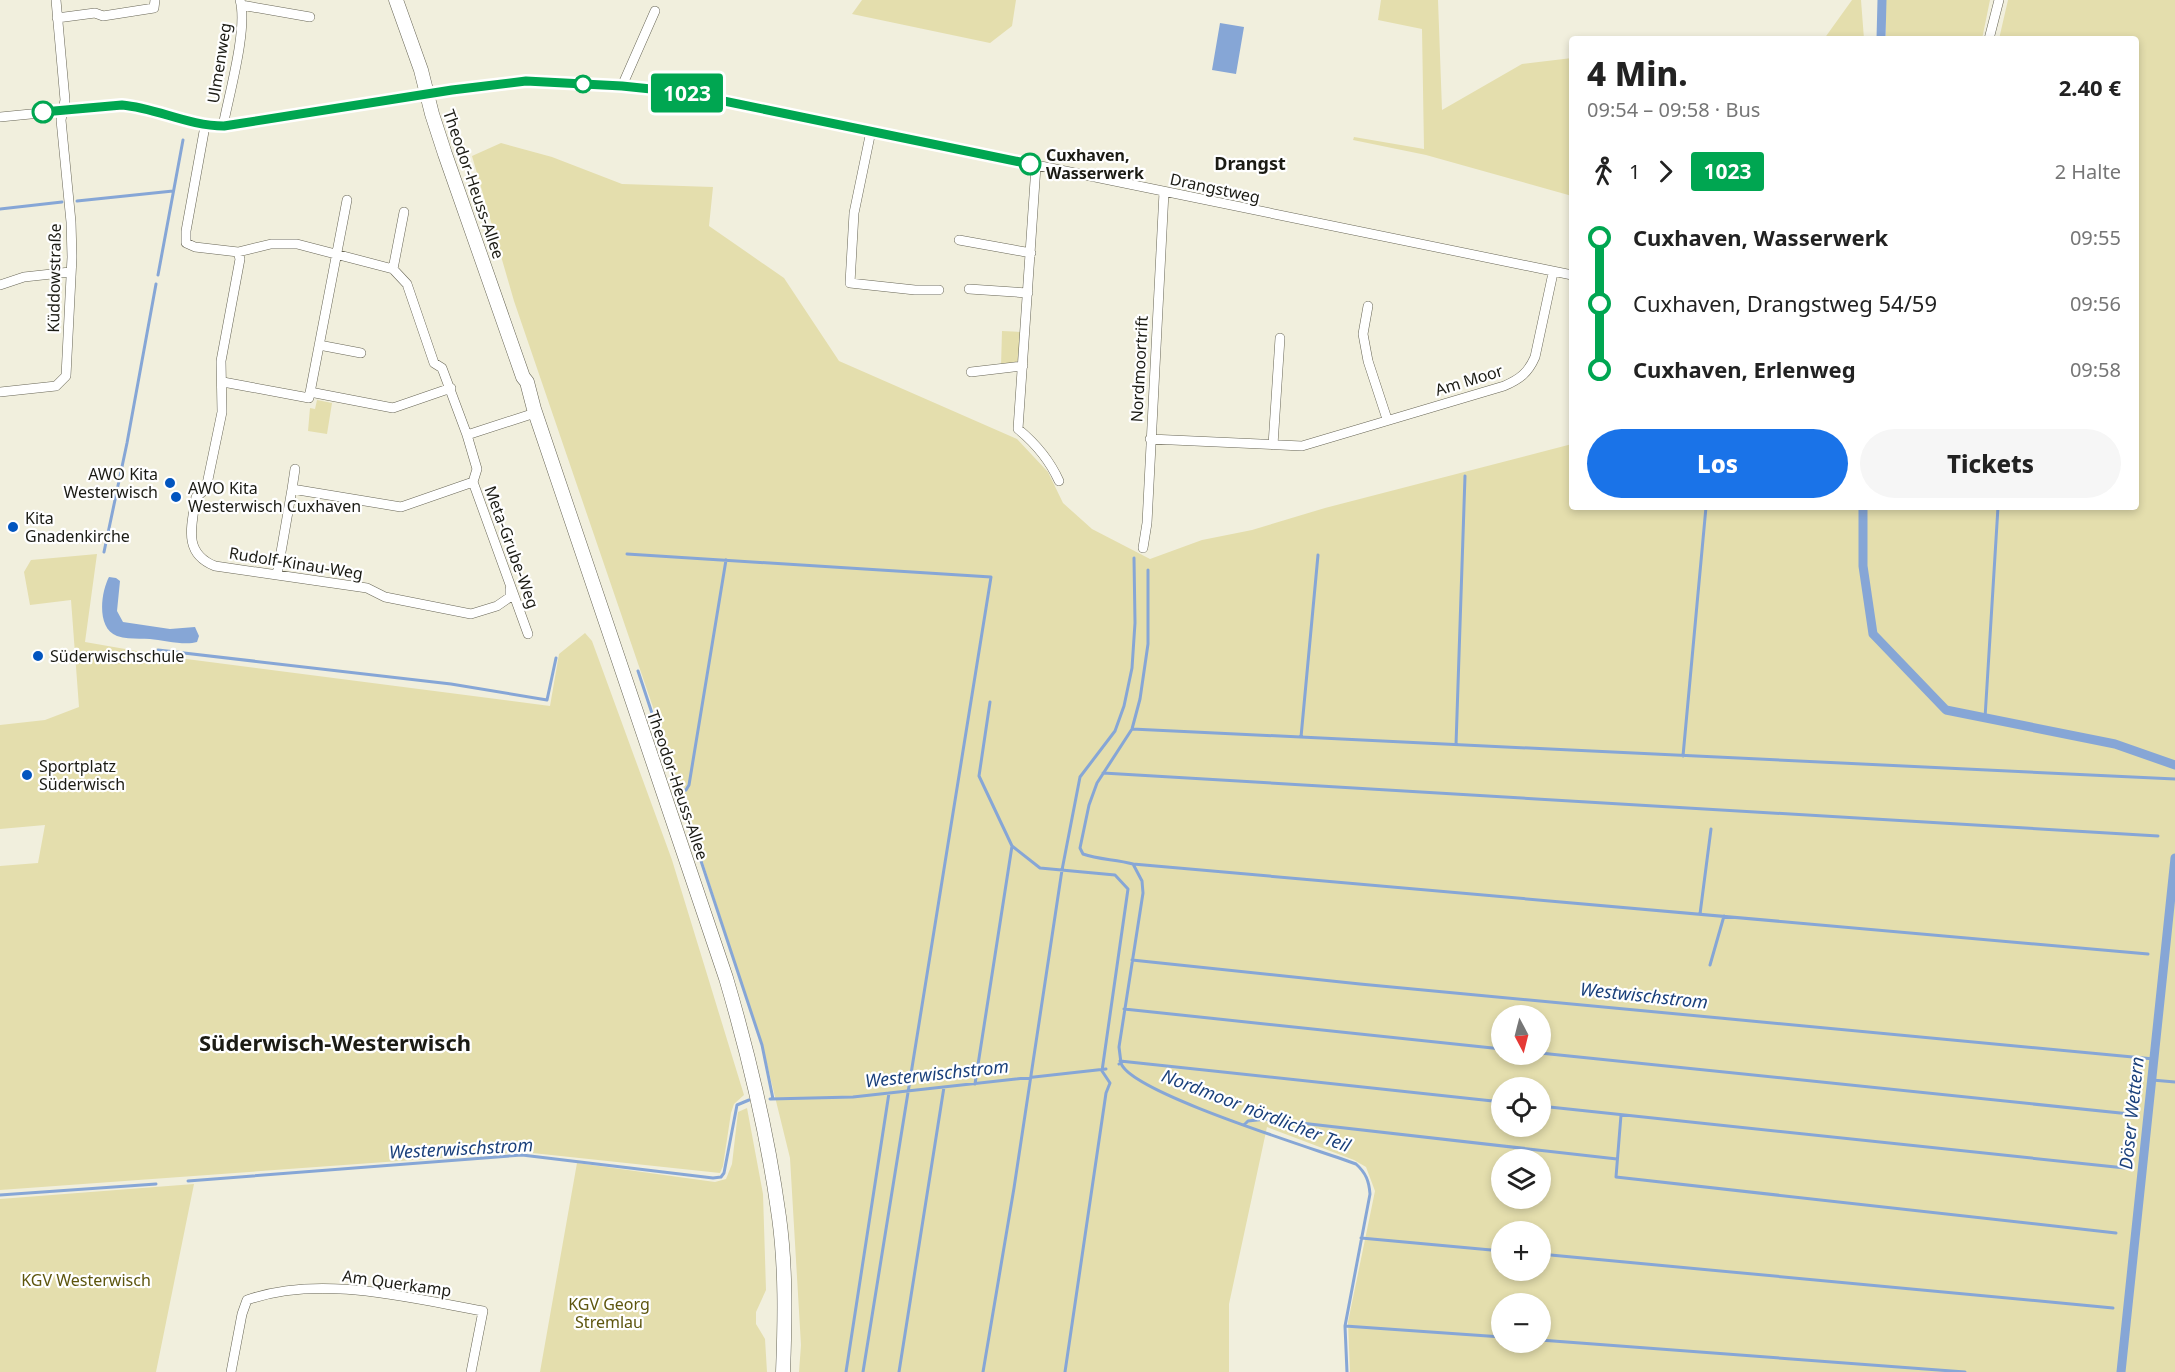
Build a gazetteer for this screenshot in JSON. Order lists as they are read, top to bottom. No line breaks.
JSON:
{"streets":{"street":["Ulmenweg","Theodor-Heuss-Allee","Drangstweg","Küddowstraße","Nordmoortrift","Am Moor","Meta-Grube-Weg","Rudolf-Kinau-Weg","Am Querkamp"]},"crossings":[["Ulmenweg","Drangstweg"],["Theodor-Heuss-Allee","Drangstweg"],["Drangstweg","Küddowstraße"],["Drangstweg","Nordmoortrift"],["Drangstweg","Am Moor"],["Nordmoortrift","Am Moor"],["Meta-Grube-Weg","Rudolf-Kinau-Weg"]],"districts":["Drangst","Süderwisch-Westerwisch"],"water":["Westwischstrom","Westerwischstrom","Nordmoor nördlicher Teil","Döser Wettern"],"parks":["KGV Westerwisch","KGV Georg Stremlau"],"places":["Cuxhaven, Wasserwerk","AWO Kita Westerwisch","AWO Kita Westerwisch Cuxhaven","Kita Gnadenkirche","Süderwischschule","Sportplatz Süderwisch"],"lines":["bus line 1023"],"north":"bottom","page":{"on_map":"1023","heading":["4 Min.","09:54 – 09:58 · Bus","2.40 €"],"legs":["1","1023","2 Halte"],"list":[{"name":"Cuxhaven, Wasserwerk","value":"09:55"},{"name":"Cuxhaven, Drangstweg 54/59","value":"09:56"},{"name":"Cuxhaven, Erlenweg","value":"09:58"}],"buttons":["Los","Tickets"],"map_buttons":["+","−"]}}
